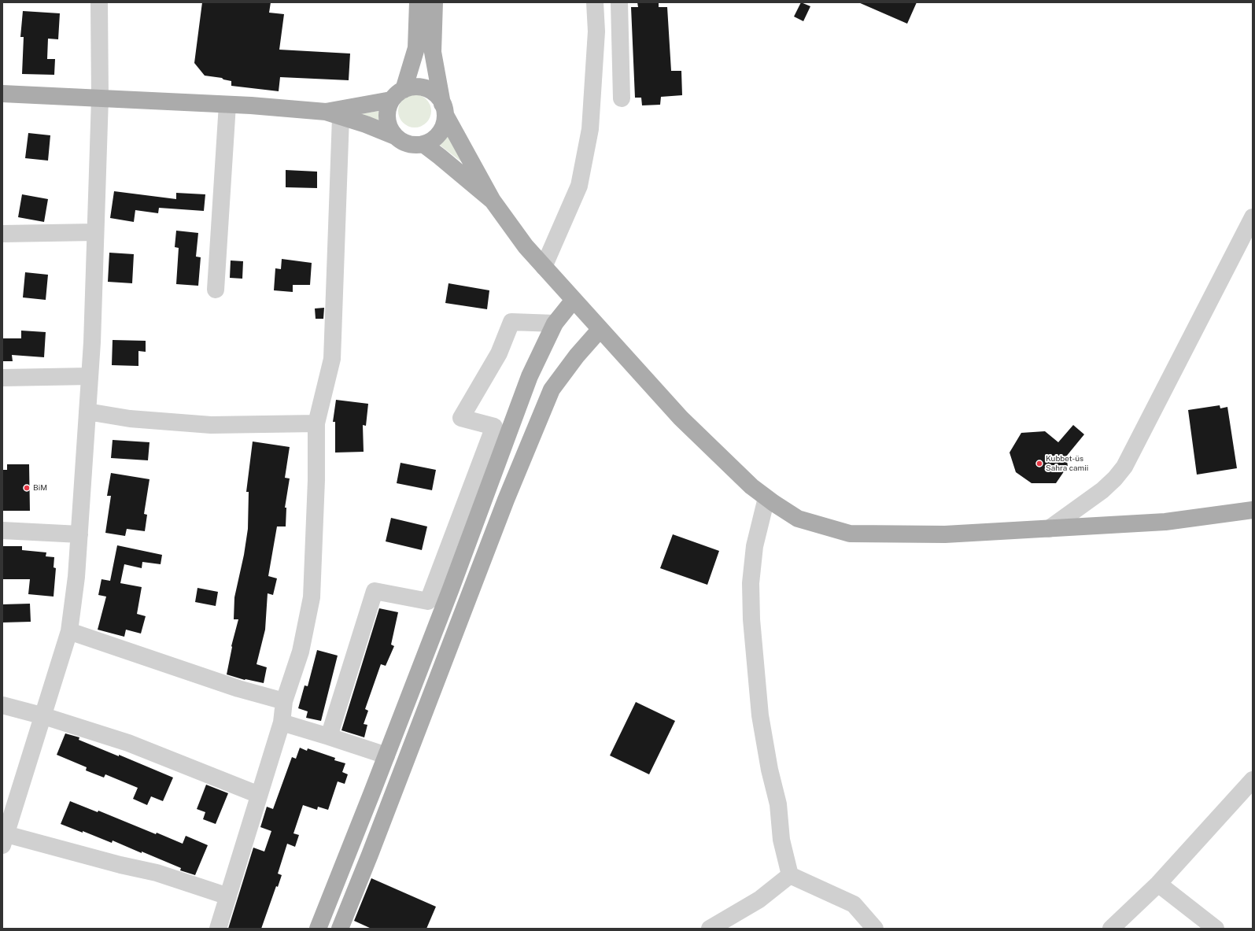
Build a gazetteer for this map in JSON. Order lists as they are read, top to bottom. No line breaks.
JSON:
{"places":["Kubbet-üs Sahra camii","BiM"]}
